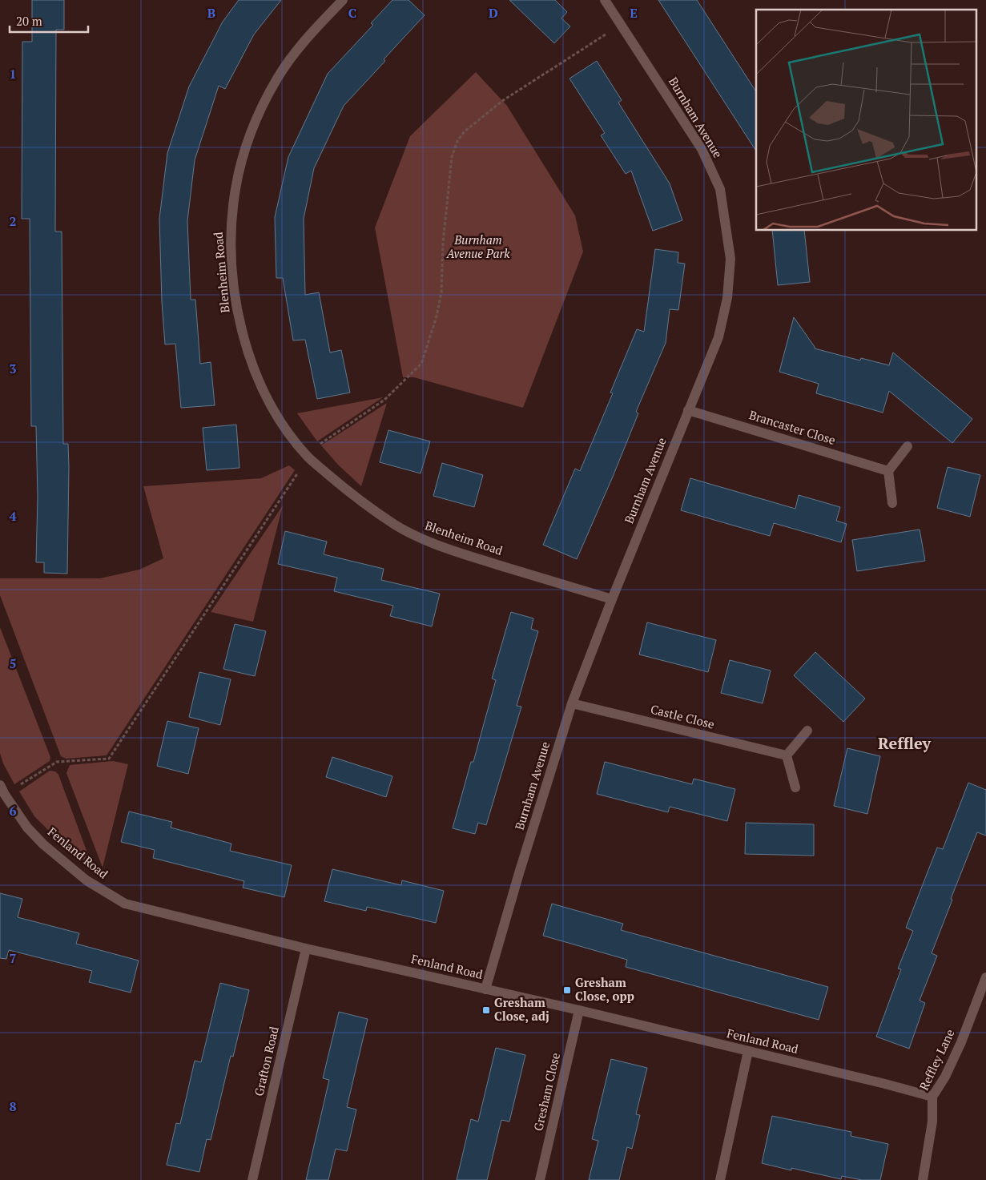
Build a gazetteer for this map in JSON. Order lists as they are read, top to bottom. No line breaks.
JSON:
{"streets":{"street":["Burnham Avenue","Blenheim Road","Brancaster Close","Castle Close","Fenland Road","Reffley Lane","Grafton Road","Gresham Close"]},"crossings":[["Burnham Avenue","Blenheim Road"],["Burnham Avenue","Brancaster Close"],["Burnham Avenue","Castle Close"],["Burnham Avenue","Fenland Road"],["Fenland Road","Reffley Lane"],["Fenland Road","Grafton Road"],["Fenland Road","Gresham Close"]],"districts":["Reffley"],"parks":["Burnham Avenue Park"],"places":{"transit":["Gresham Close, opp","Gresham Close, adj"]},"scale_bar":"20 m","grid":{"columns":["B","C","D","E"],"rows":["1","2","3","4","5","6","7","8"]}}
